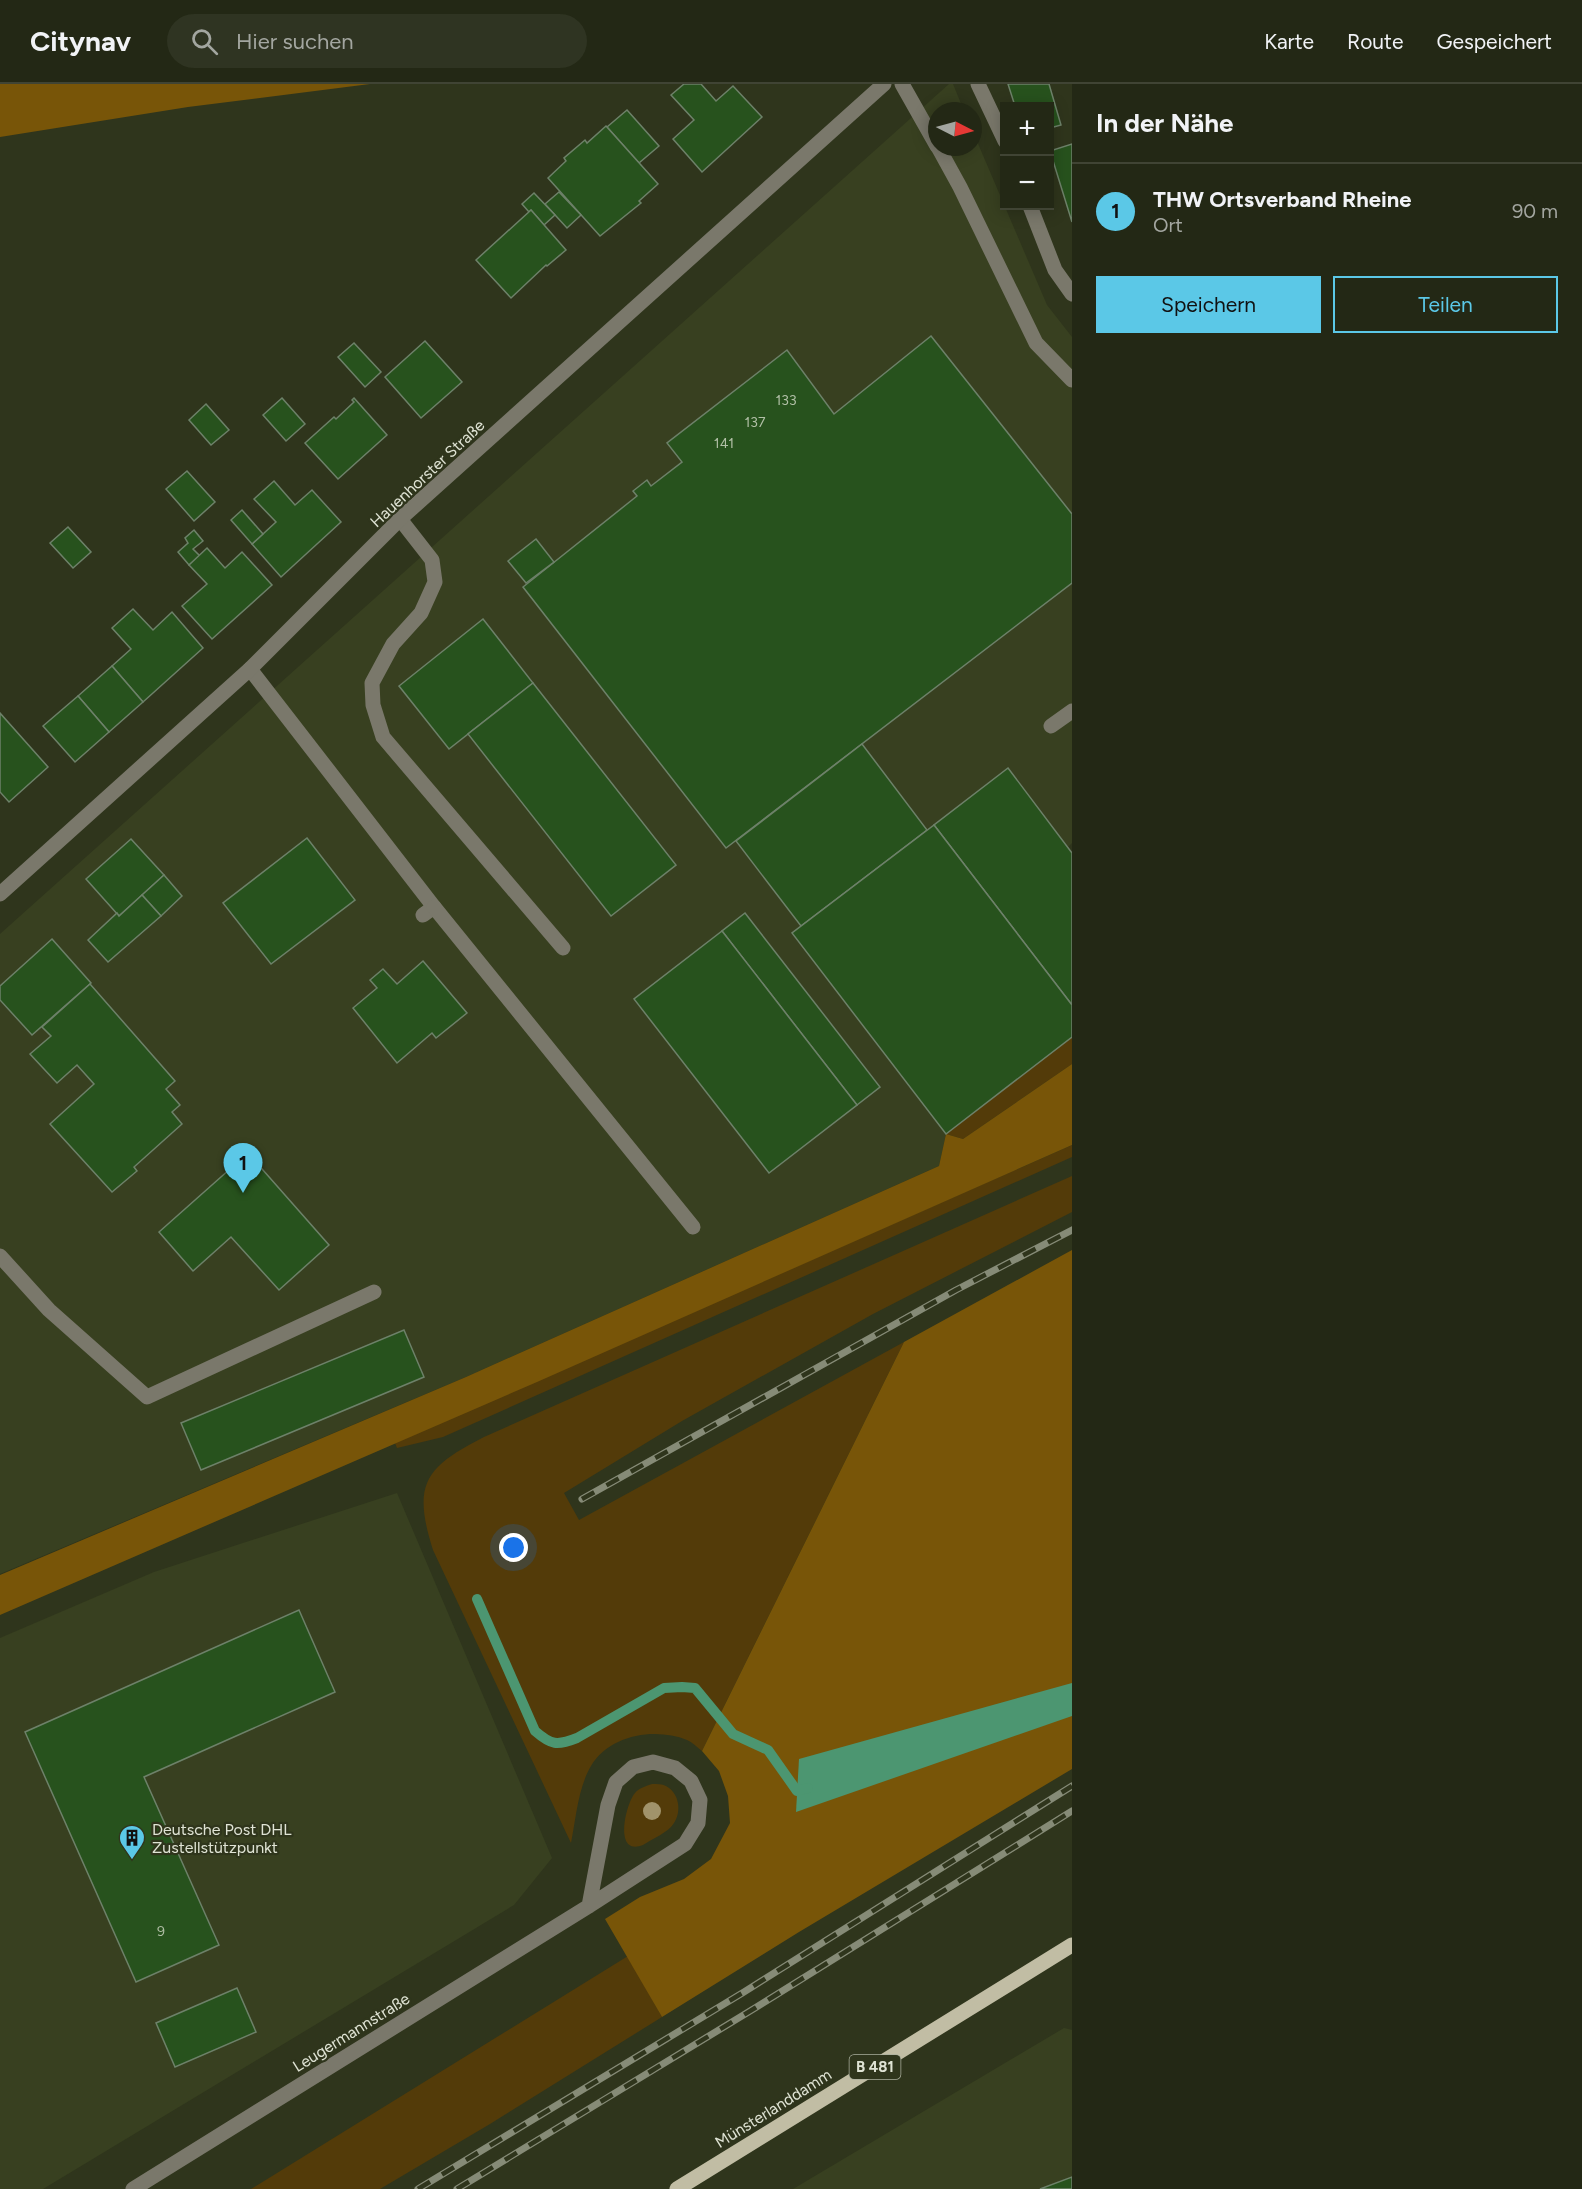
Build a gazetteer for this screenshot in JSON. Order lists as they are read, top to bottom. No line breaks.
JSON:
{"streets":{"main road":["B 481","Münsterlanddamm"],"street":["Hauenhorster Straße","Leugermannstraße"]},"places":{"building":["Deutsche Post DHL Zustellstützpunkt"]},"house_numbers":["133","137","141","9"],"north":"right","page":{"header":"Citynav","search":"Hier suchen","nav":["Karte","Route","Gespeichert"],"heading":"In der Nähe","map_buttons":["+","−"],"list":[{"mark":"1","name":"THW Ortsverband Rheine","note":"Ort","value":"90 m"}],"buttons":["Speichern","Teilen"],"pins":"1"}}
